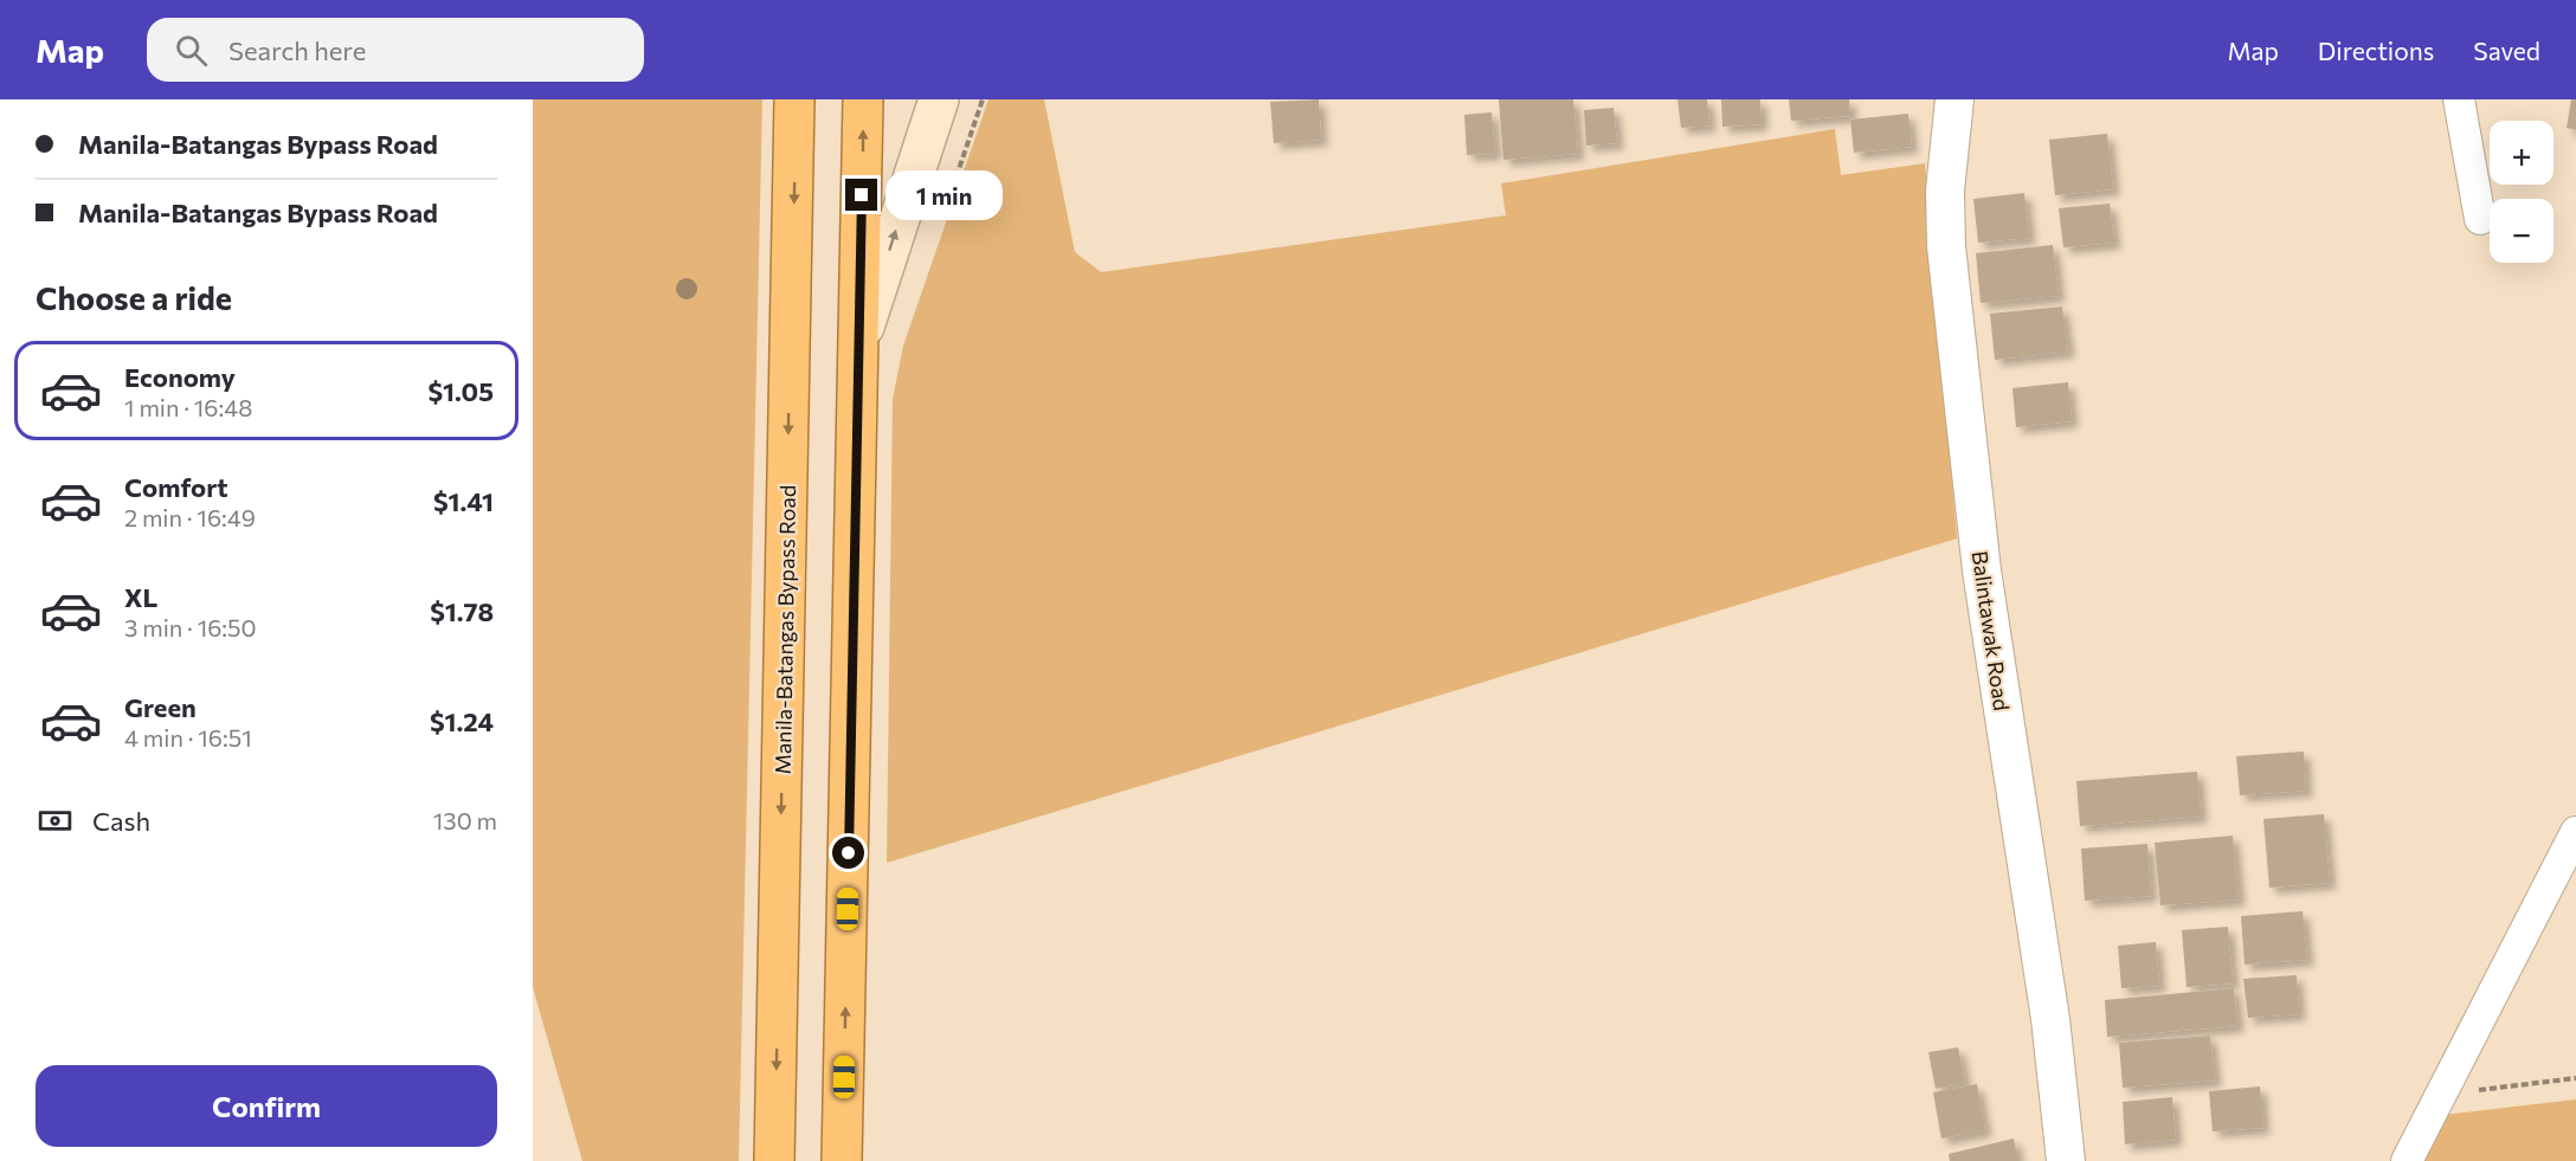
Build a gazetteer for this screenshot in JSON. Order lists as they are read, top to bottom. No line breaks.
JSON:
{"streets":{"highway":["Manila-Batangas Bypass Road"],"street":["Balintawak Road"]},"page":{"header":"Map","search":"Search here","nav":["Map","Directions","Saved"],"banner":["Manila-Batangas Bypass Road","Manila-Batangas Bypass Road"],"map_buttons":["+","−"],"bubble":"1 min","heading":"Choose a ride","list":[{"name":"Economy","note":"1 min · 16:48","value":"$1.05"},{"name":"Comfort","note":"2 min · 16:49","value":"$1.41"},{"name":"XL","note":"3 min · 16:50","value":"$1.78"},{"name":"Green","note":"4 min · 16:51","value":"$1.24"}],"pay":["Cash","130 m"],"buttons":"Confirm"}}
